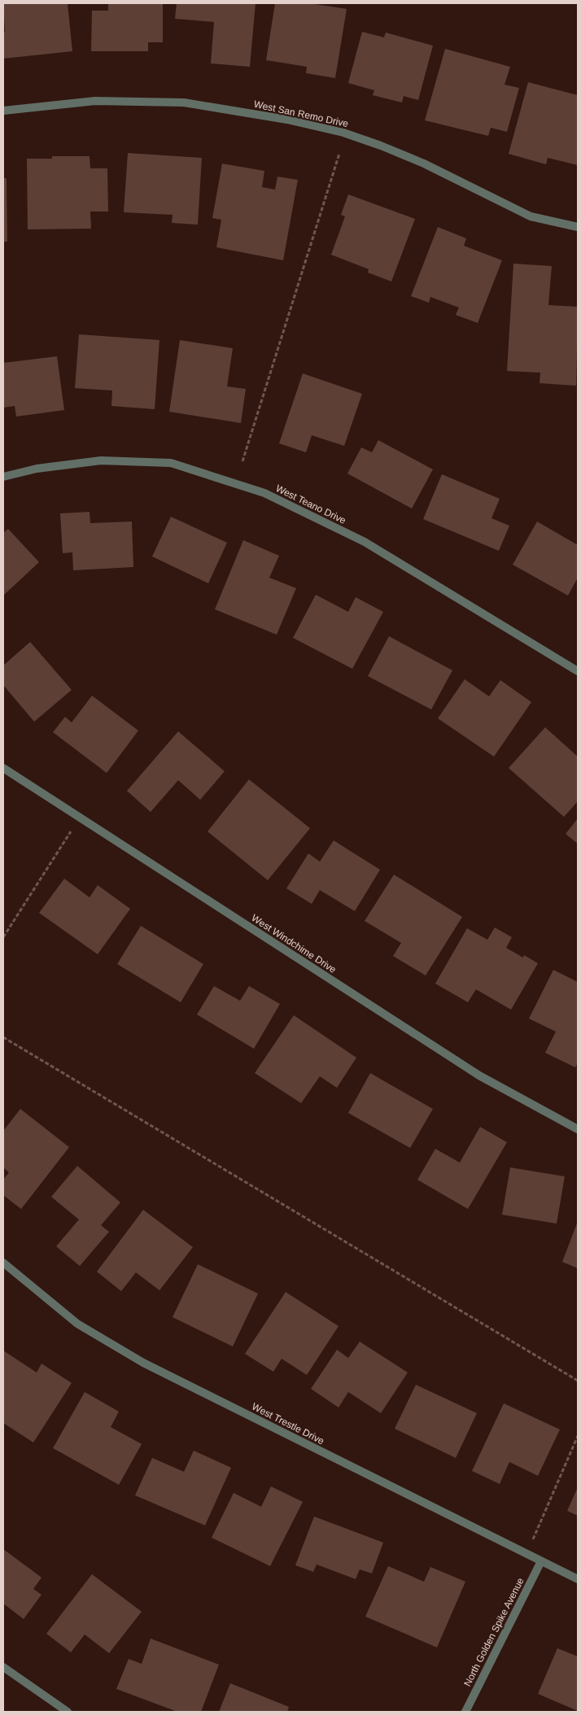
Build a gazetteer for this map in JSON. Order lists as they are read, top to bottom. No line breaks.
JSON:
{"streets":{"street":["West San Remo Drive","West Teano Drive","West Windchime Drive","West Trestle Drive","North Golden Spike Avenue"]},"crossings":[["West Trestle Drive","North Golden Spike Avenue"]]}
